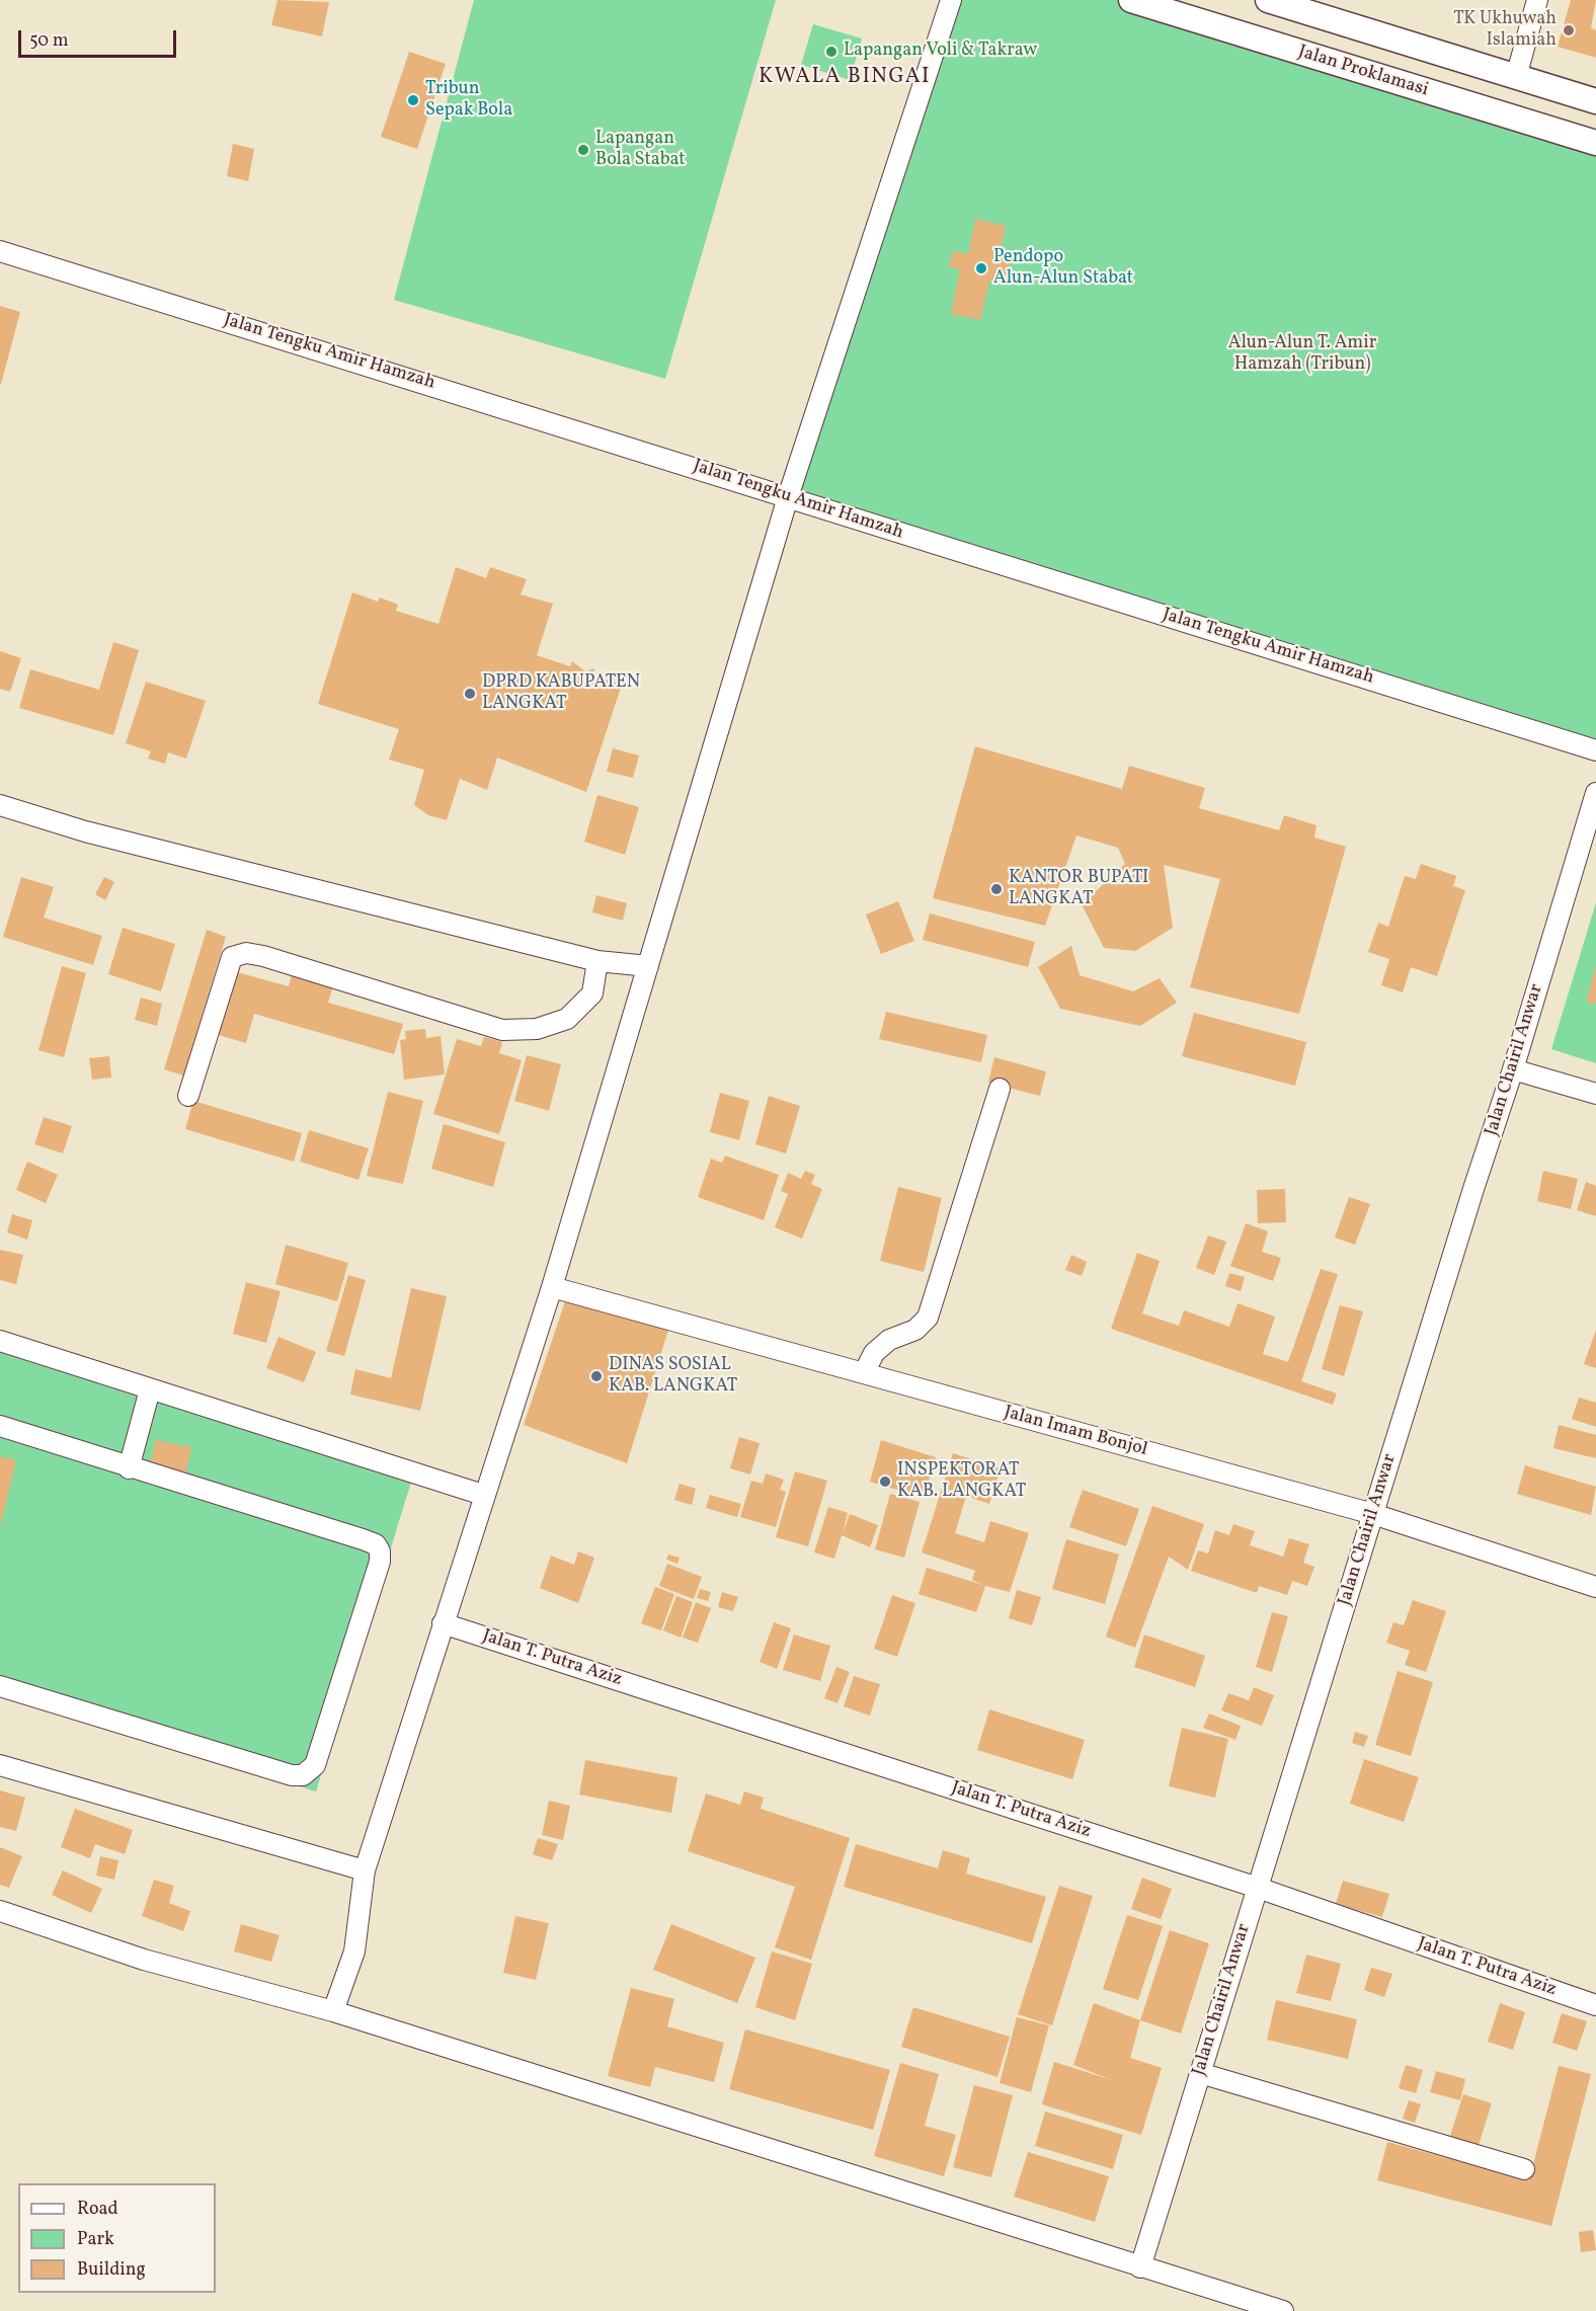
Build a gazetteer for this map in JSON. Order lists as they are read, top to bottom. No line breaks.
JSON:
{"streets":{"street":["Jalan Proklamasi","Jalan Tengku Amir Hamzah","Jalan Chairil Anwar","Jalan Imam Bonjol","Jalan T. Putra Aziz"]},"crossings":[["Jalan Chairil Anwar","Jalan Imam Bonjol"],["Jalan Chairil Anwar","Jalan T. Putra Aziz"]],"districts":["KWALA BINGAI"],"parks":["Alun-Alun T. Amir Hamzah (Tribun)"],"places":["TK Ukhuwah Islamiah","Lapangan Voli & Takraw","Tribun Sepak Bola","Lapangan Bola Stabat","Pendopo Alun-Alun Stabat","DPRD KABUPATEN LANGKAT","KANTOR BUPATI LANGKAT","DINAS SOSIAL KAB. LANGKAT","INSPEKTORAT KAB. LANGKAT"],"legend":["Road","Park","Building"],"scale_bar":"50 m"}
